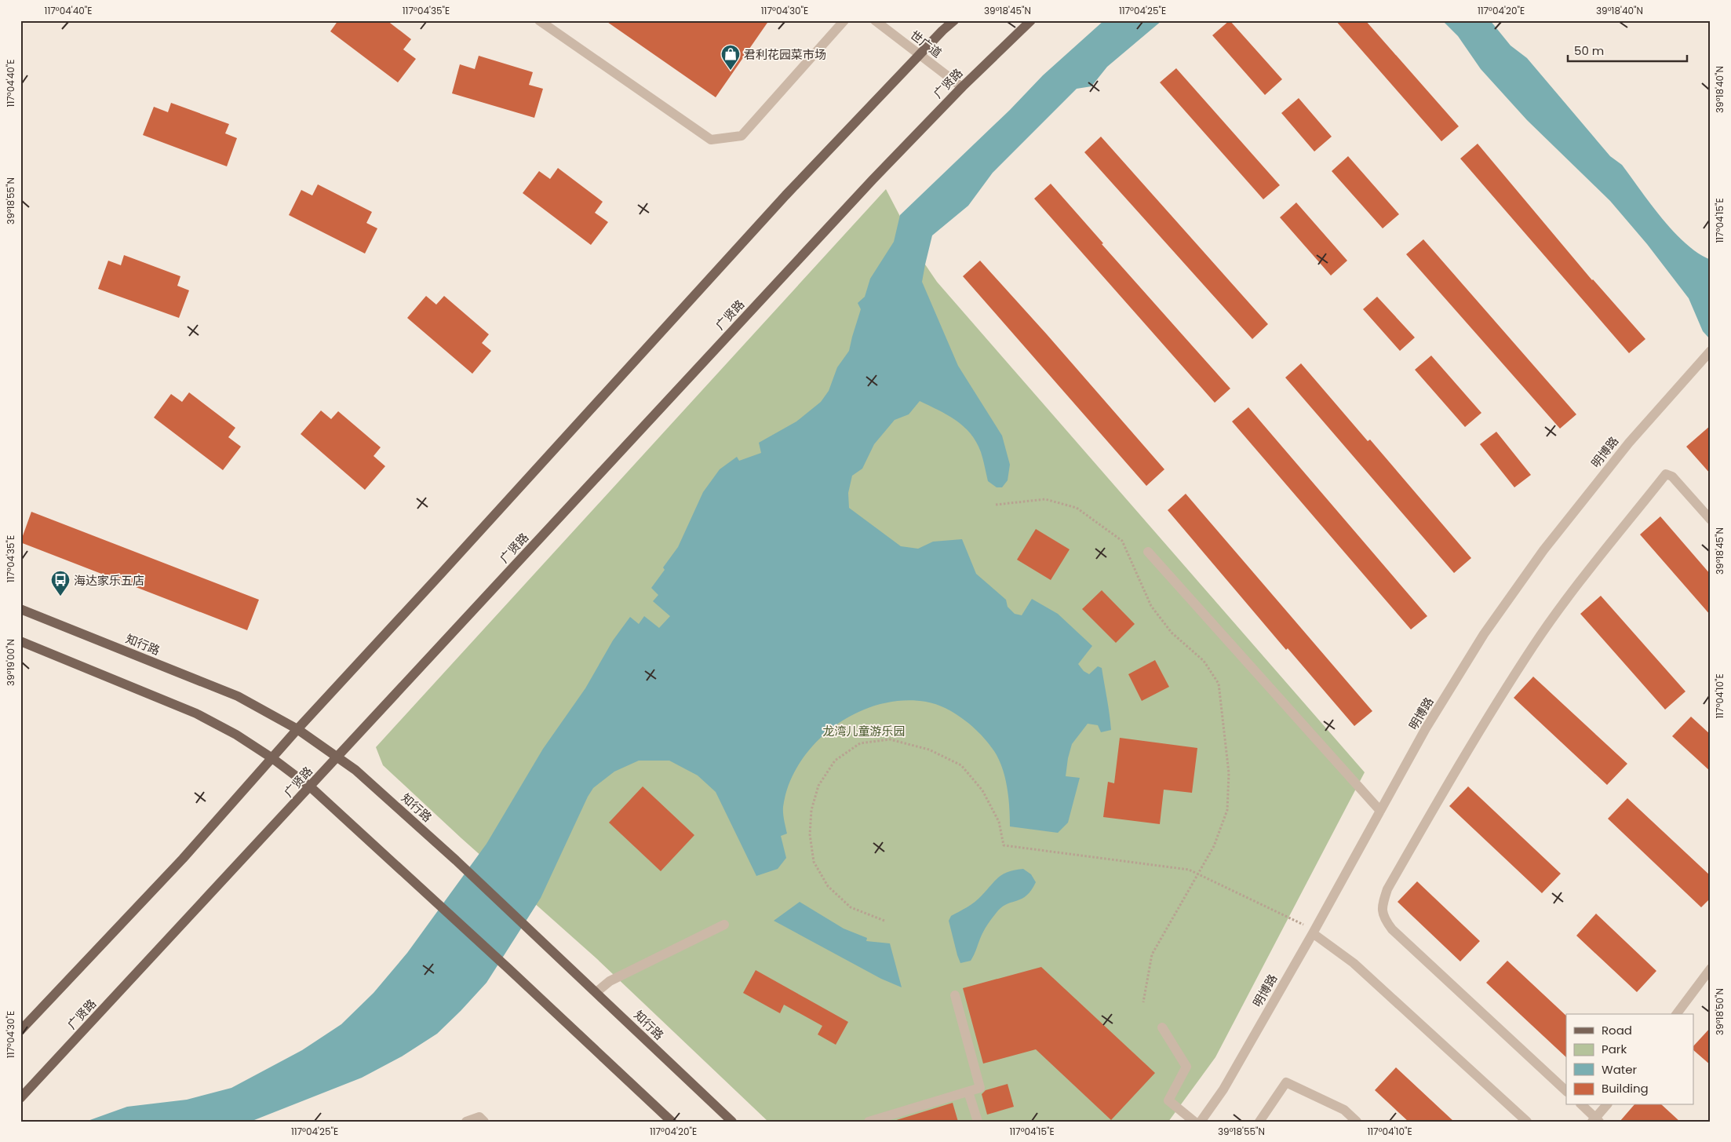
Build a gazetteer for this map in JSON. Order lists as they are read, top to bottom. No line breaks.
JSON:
{"streets":{"main road":["广贤路","知行路"],"street":["世广道","明博路"]},"crossings":[["世广道","广贤路"],["广贤路","知行路"]],"parks":["龙湾儿童游乐园"],"places":{"shop":["君利花园菜市场"],"bus stop":["海达家乐五店"]},"legend":["Road","Park","Water","Building"],"scale_bar":"50 m","coordinates":["117°04'40\"E","117°04'35\"E","117°04'30\"E","39°18'45\"N","117°04'25\"E","117°04'20\"E","39°18'40\"N","39°18'55\"N","117°04'15\"E","39°19'00\"N","117°04'10\"E","39°18'50\"N"]}
